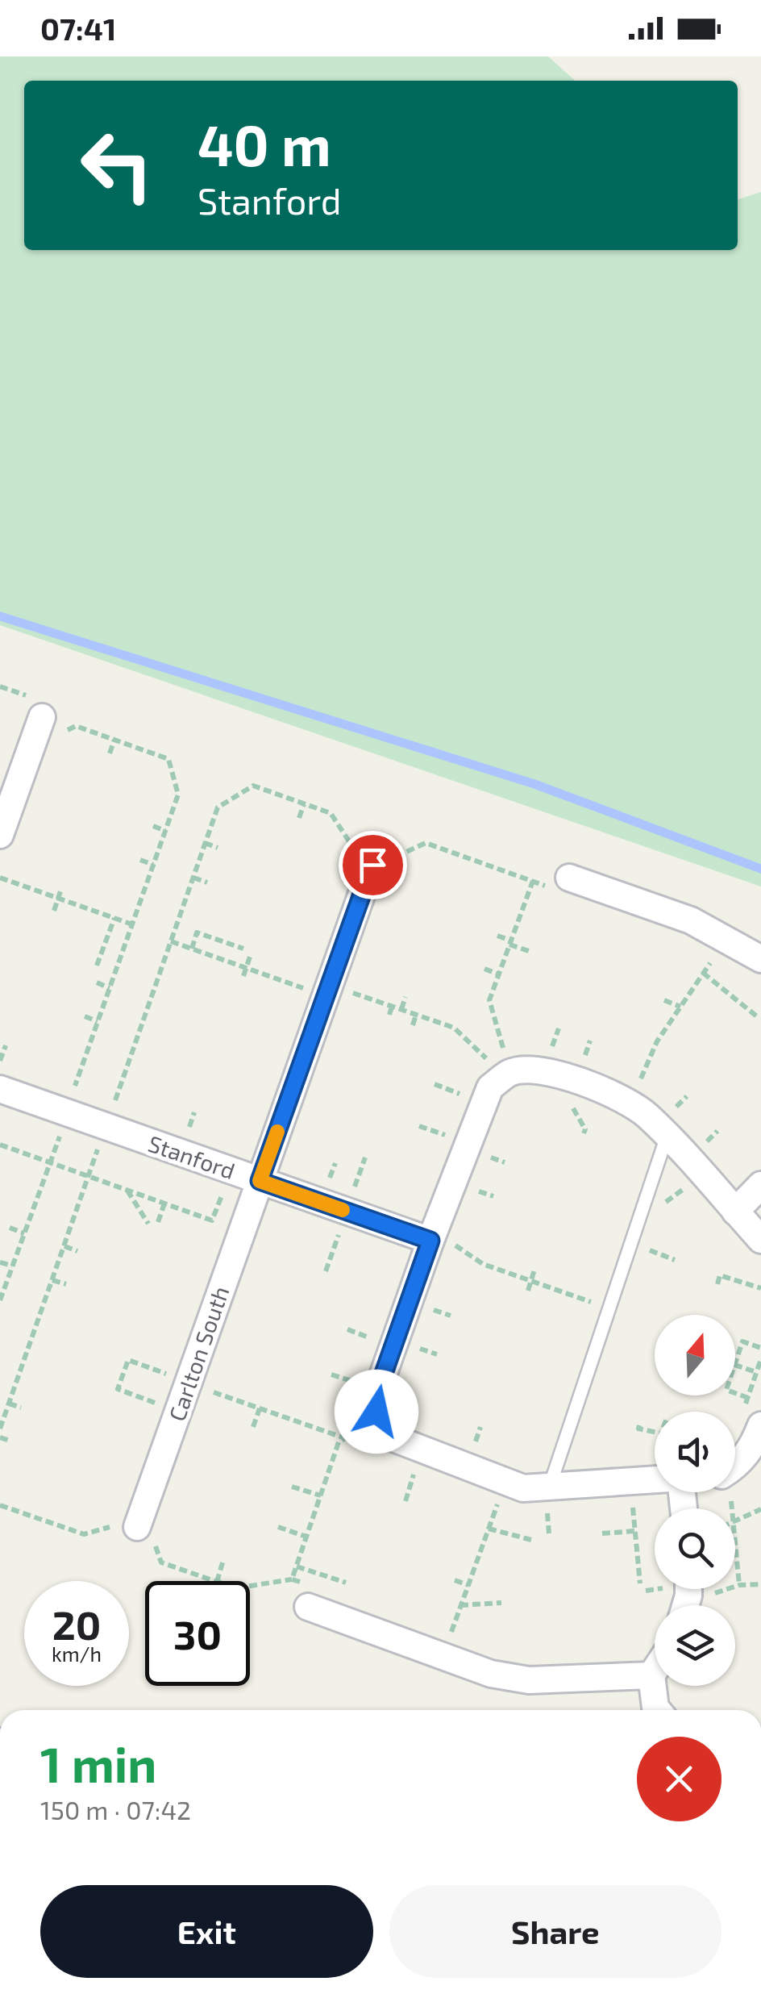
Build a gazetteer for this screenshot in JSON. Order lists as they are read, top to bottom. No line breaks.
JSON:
{"streets":{"street":["Stanford","Carlton South"]},"crossings":[["Stanford","Carlton South"]],"north":"top","page":{"status":"07:41","turn":["40 m","Stanford"],"speed":"20 km/h","limit":"30","heading":["1 min","150 m · 07:42"],"buttons":["Exit","Share"]}}
